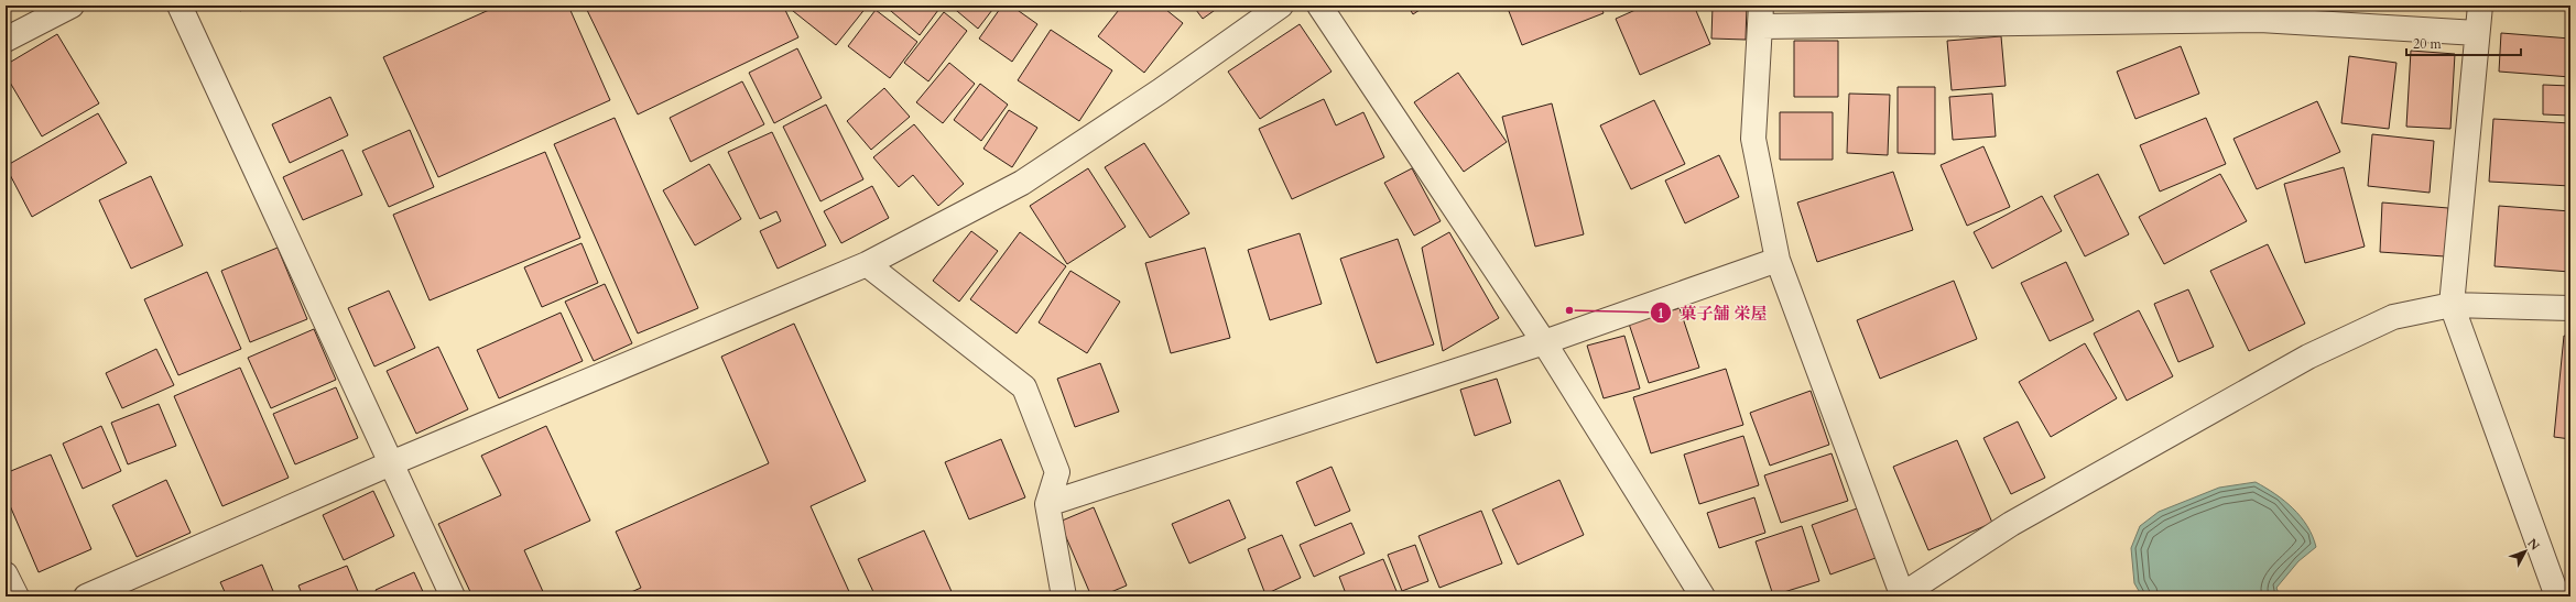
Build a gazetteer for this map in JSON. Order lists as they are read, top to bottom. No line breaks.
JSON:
{"places":["菓子舗 栄屋"],"scale_bar":"20 m","north":"top right"}
